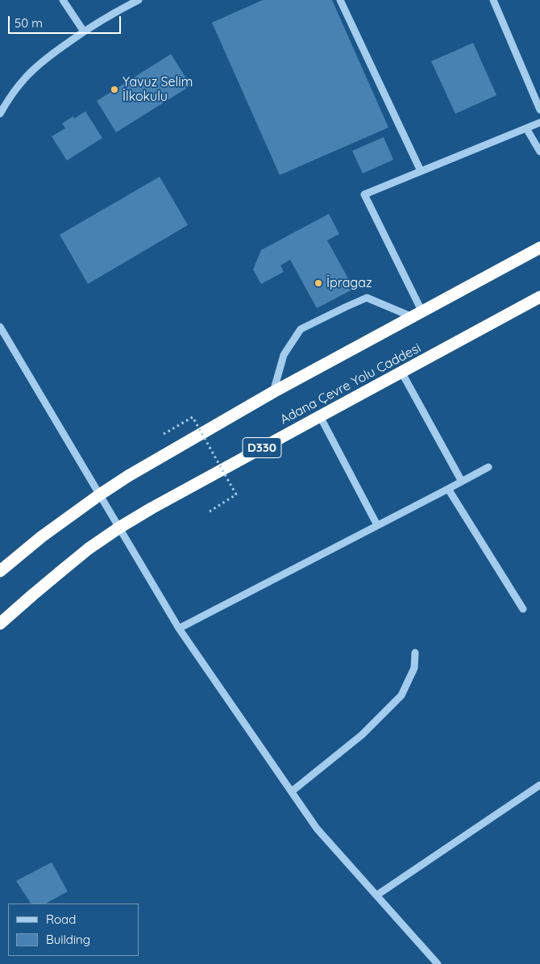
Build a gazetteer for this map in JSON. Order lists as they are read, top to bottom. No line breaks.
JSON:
{"streets":{"highway":["Adana Çevre Yolu Caddesi","D330"]},"places":["Yavuz Selim İlkokulu","İpragaz"],"legend":["Road","Building"],"scale_bar":"50 m"}
